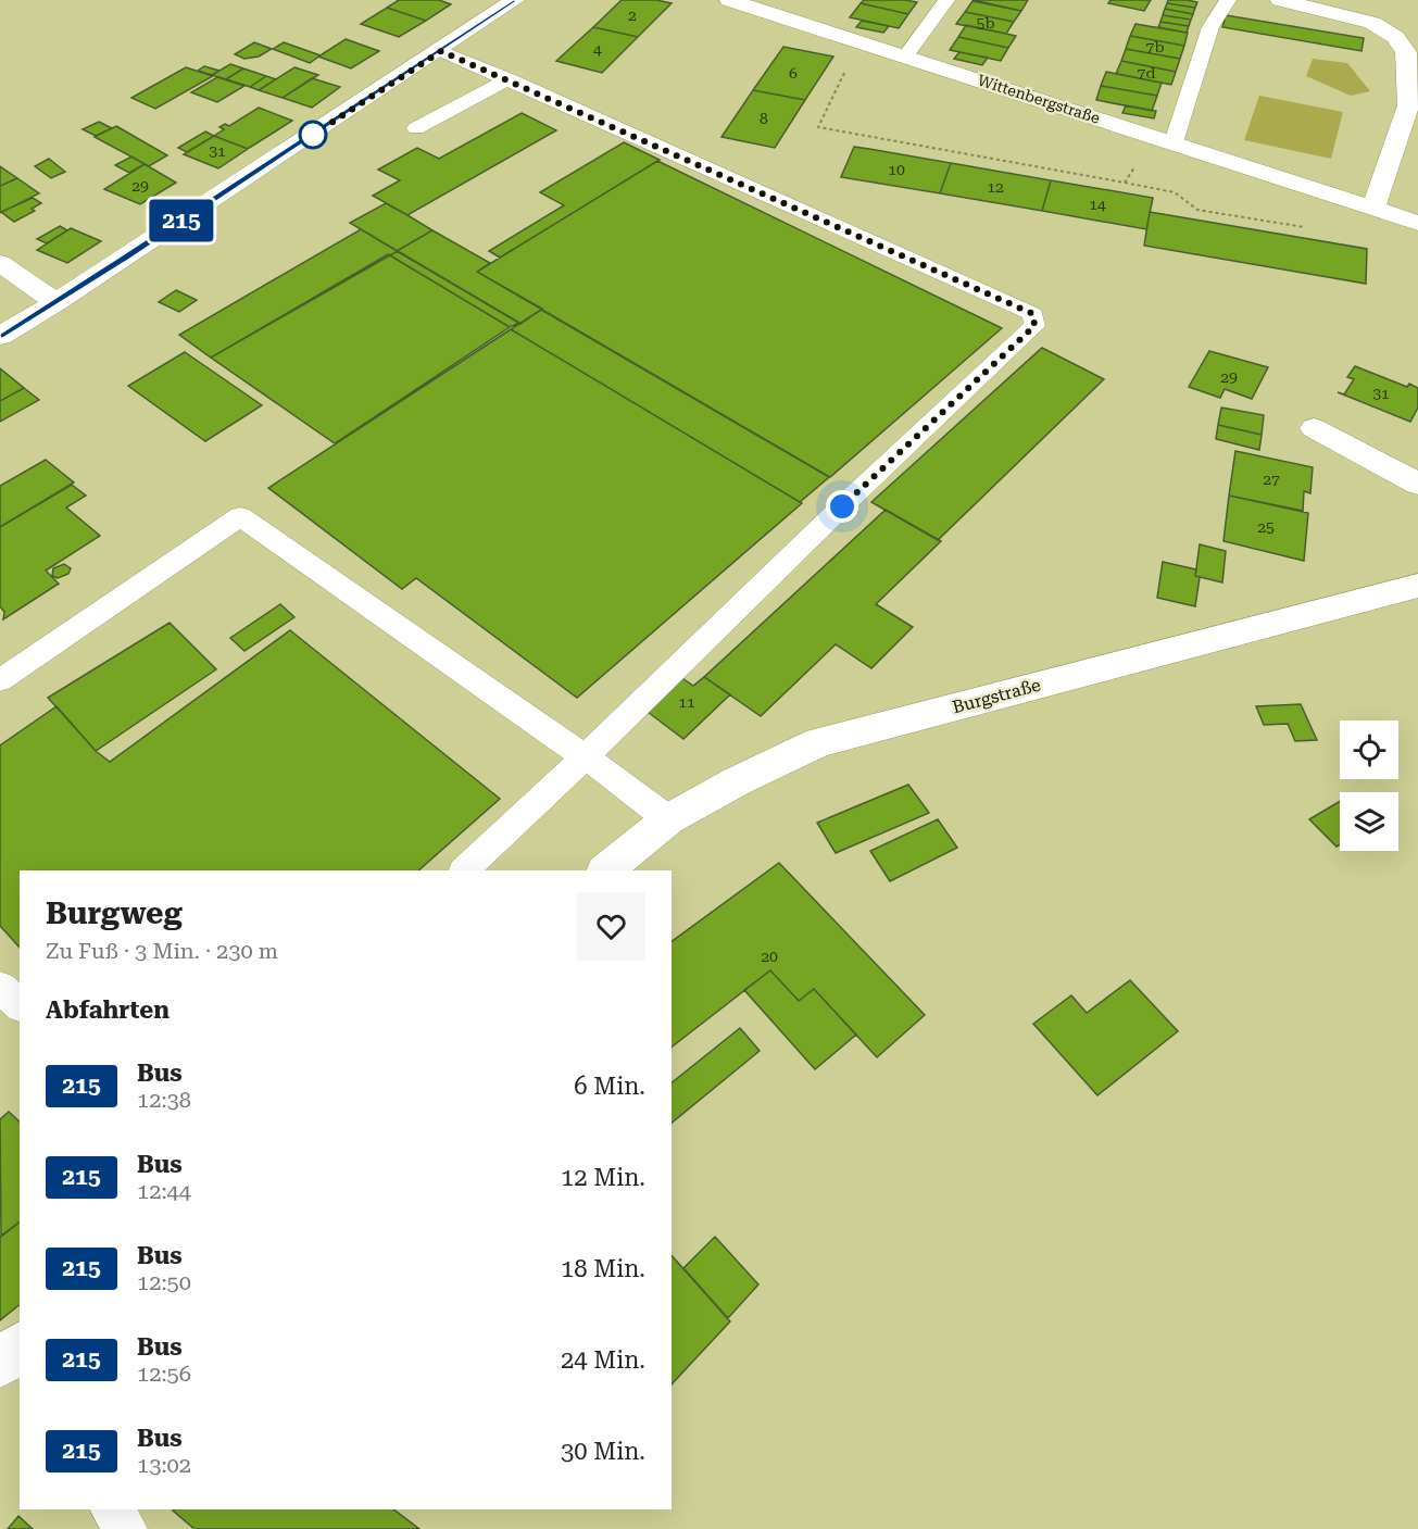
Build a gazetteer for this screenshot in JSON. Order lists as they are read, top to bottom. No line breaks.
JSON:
{"streets":{"street":["Wittenbergstraße","Burgstraße"]},"lines":["bus line 215"],"house_numbers":["2","5b","7b","4","6","7d","8","31","10","29","12","14","29","31","27","25","11","20"],"page":{"on_map":"215","heading":[["Burgweg","Zu Fuß · 3 Min. · 230 m"],"Abfahrten"],"list":[{"mark":"215","name":"Bus","note":"12:38","value":"6 Min."},{"mark":"215","name":"Bus","note":"12:44","value":"12 Min."},{"mark":"215","name":"Bus","note":"12:50","value":"18 Min."},{"mark":"215","name":"Bus","note":"12:56","value":"24 Min."},{"mark":"215","name":"Bus","note":"13:02","value":"30 Min."}]}}
